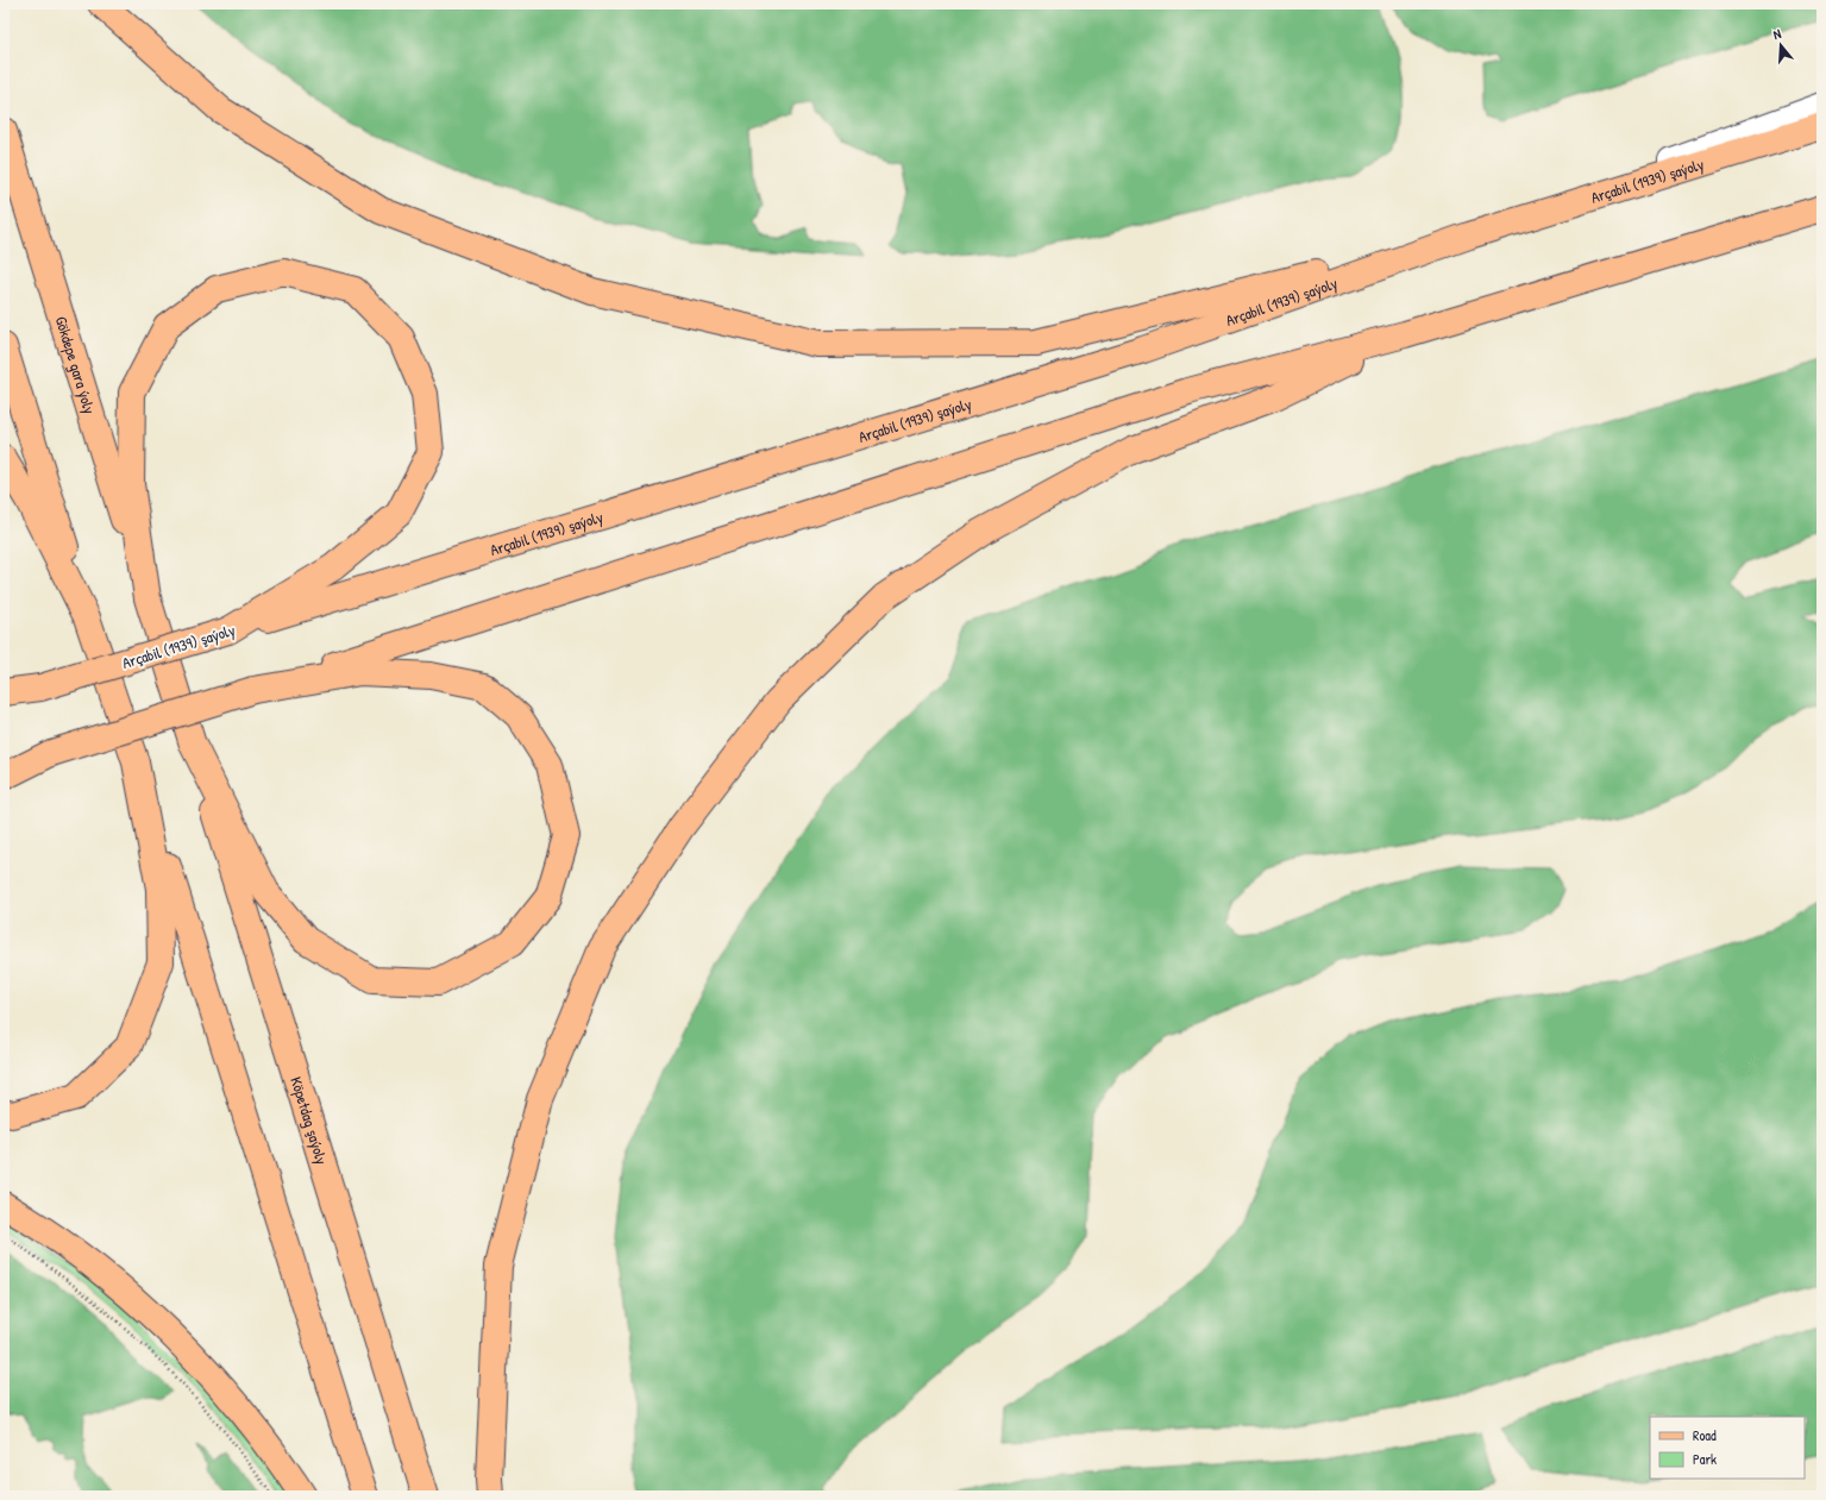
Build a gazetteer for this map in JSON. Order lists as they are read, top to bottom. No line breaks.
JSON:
{"streets":{"main road":["Arçabil (1939) şaýoly","Gökdepe gara ýoly","Köpetdag şaýoly"]},"legend":["Road","Park"],"north":"top"}
